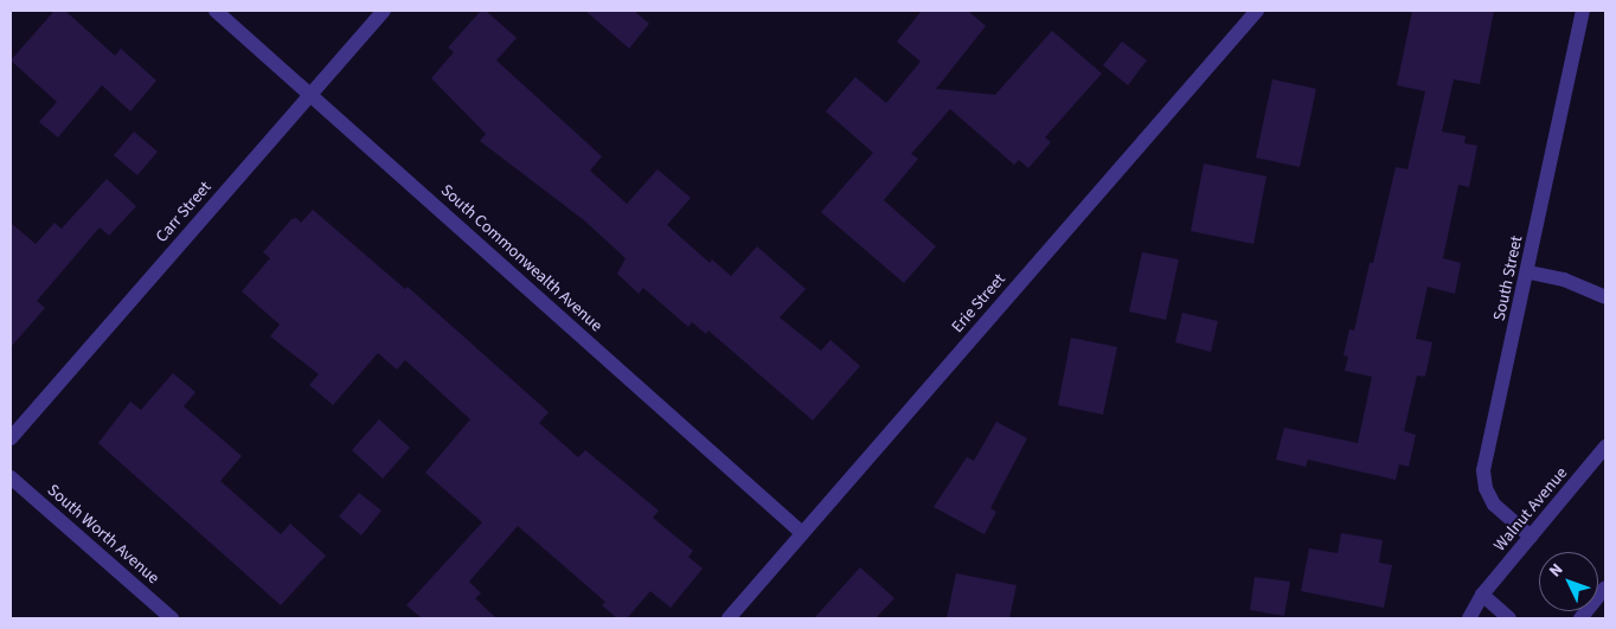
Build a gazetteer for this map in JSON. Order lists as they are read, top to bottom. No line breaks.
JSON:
{"streets":{"street":["Carr Street","South Commonwealth Avenue","South Street","Erie Street","Walnut Avenue","South Worth Avenue"]},"crossings":[["Carr Street","South Commonwealth Avenue"],["South Commonwealth Avenue","Erie Street"],["South Street","Walnut Avenue"]],"north":"top left"}
